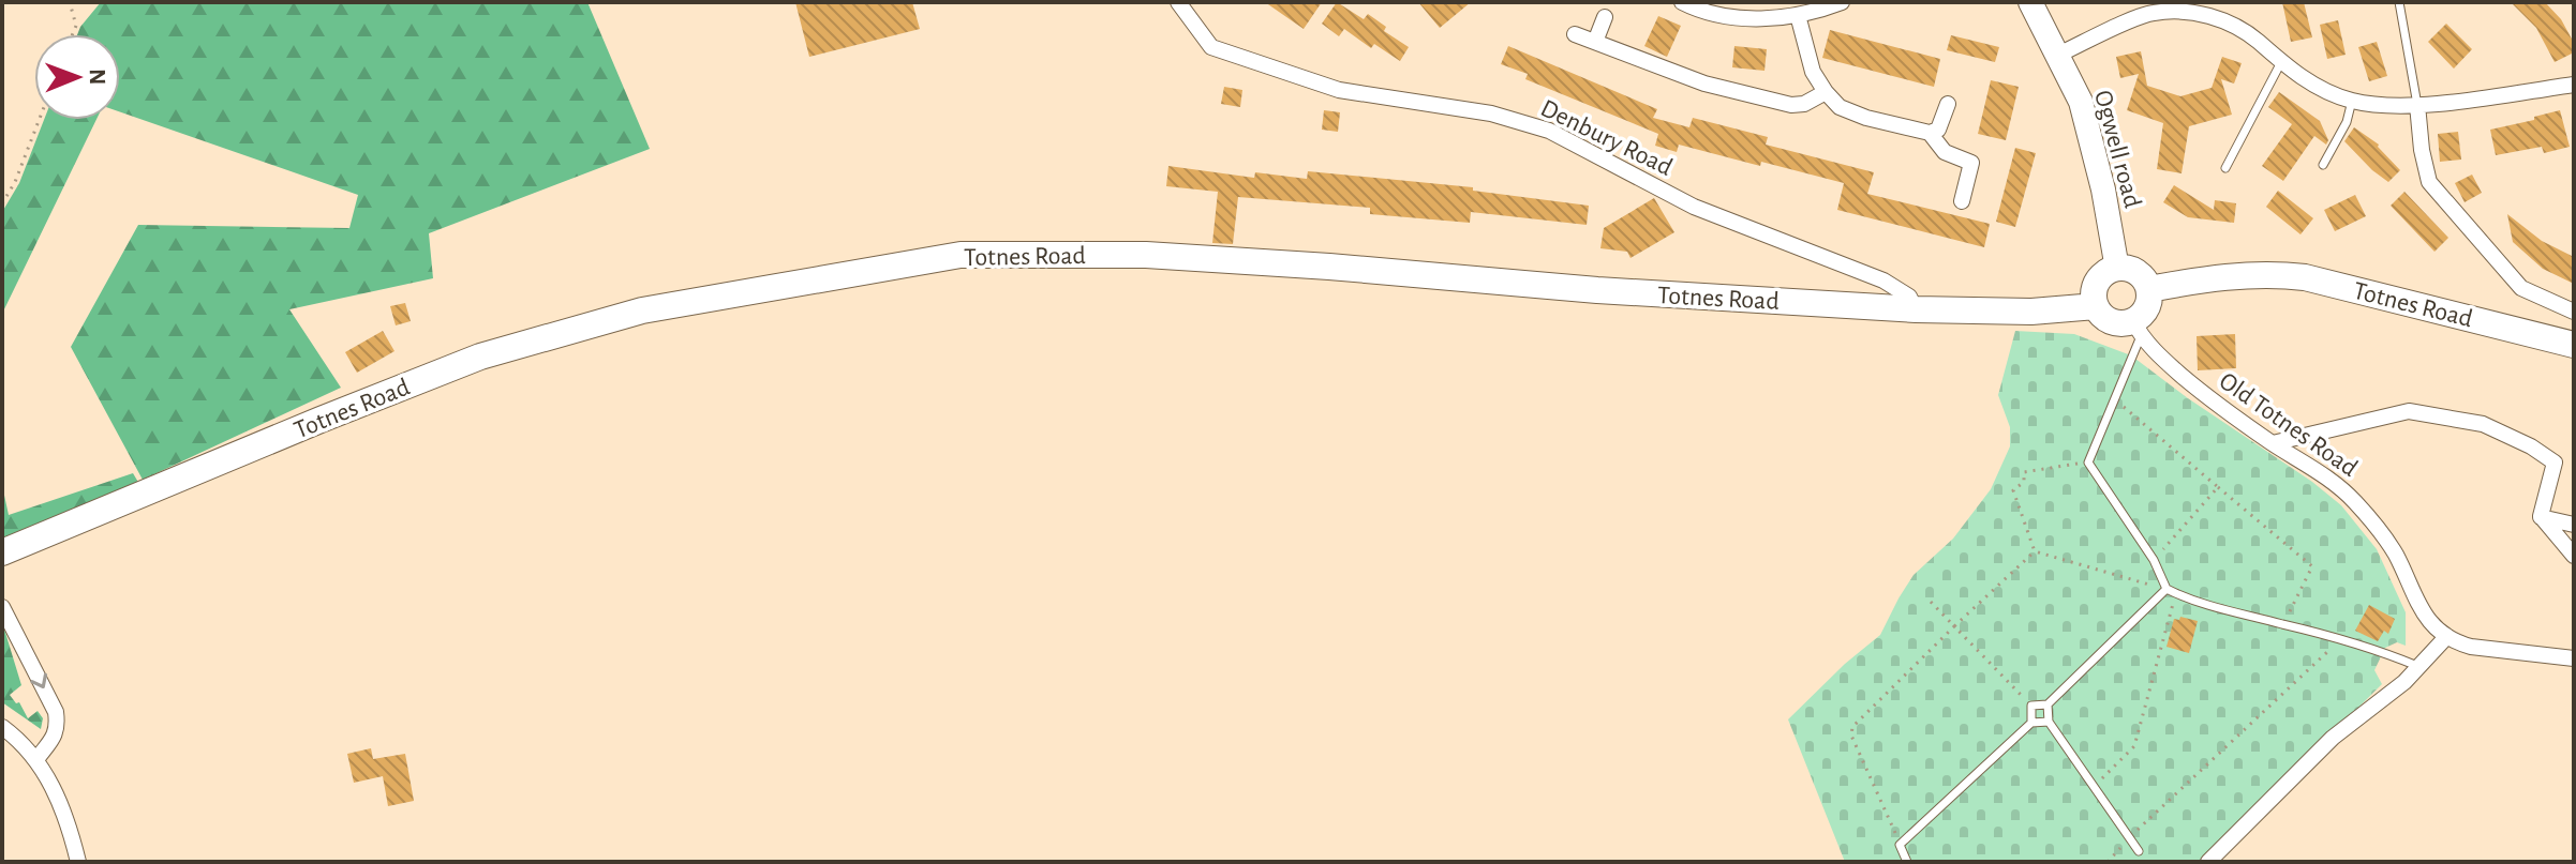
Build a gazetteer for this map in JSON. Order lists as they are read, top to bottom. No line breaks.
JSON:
{"streets":{"main road":["Totnes Road"],"street":["Denbury Road","Ogwell road","Old Totnes Road"]},"crossings":[["Denbury Road","Totnes Road"],["Ogwell road","Totnes Road"],["Ogwell road","Old Totnes Road"],["Totnes Road","Old Totnes Road"]],"north":"right"}
